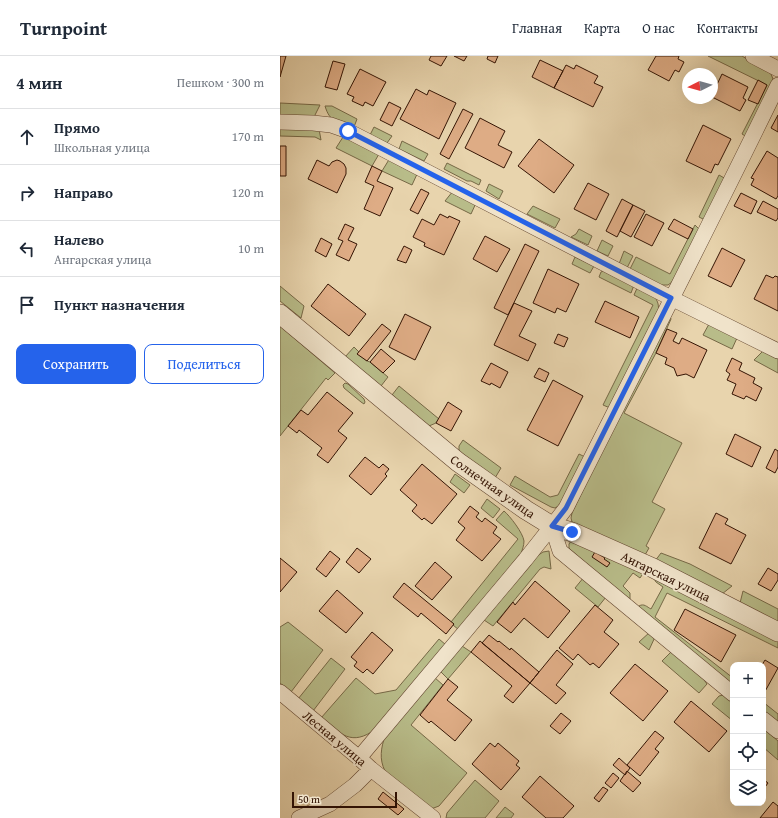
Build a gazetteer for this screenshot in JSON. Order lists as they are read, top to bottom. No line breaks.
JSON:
{"streets":{"street":["Солнечная улица","Ангарская улица","Лесная улица"]},"crossings":[["Солнечная улица","Ангарская улица"]],"scale_bar":"50 m","north":"left","page":{"header":"Turnpoint","nav":["Главная","Карта","О нас","Контакты"],"heading":["4 мин","Пешком · 300 m"],"list":[["Прямо","Школьная улица","170 m"],["Направо","120 m"],["Налево","Ангарская улица","10 m"],"Пункт назначения"],"buttons":["Сохранить","Поделиться"],"map_buttons":["+","−"],"scale":"50 m"}}
